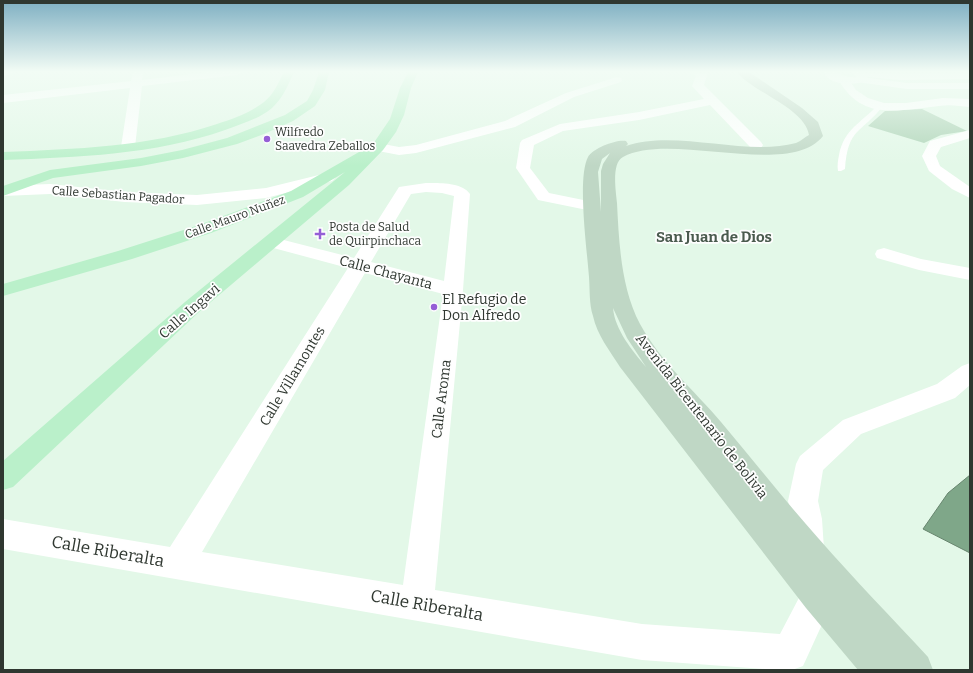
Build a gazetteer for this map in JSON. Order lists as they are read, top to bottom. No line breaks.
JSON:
{"streets":{"main road":["Calle Mauro Nuñez","Calle Ingavi","Avenida Bicentenario de Bolivia"],"street":["Calle Sebastian Pagador","Calle Chayanta","Calle Villamontes","Calle Aroma","Calle Riberalta"]},"crossings":[["Calle Sebastian Pagador","Calle Mauro Nuñez"],["Calle Mauro Nuñez","Calle Ingavi"],["Calle Chayanta","Calle Ingavi"],["Calle Chayanta","Calle Villamontes"],["Calle Chayanta","Calle Aroma"],["Calle Villamontes","Calle Aroma"],["Calle Villamontes","Calle Riberalta"],["Calle Aroma","Calle Riberalta"],["Avenida Bicentenario de Bolivia","Calle Riberalta"]],"districts":["San Juan de Dios"],"places":{"other":["Wilfredo Saavedra Zeballos","El Refugio de Don Alfredo"],"health":["Posta de Salud de Quirpinchaca"]}}
